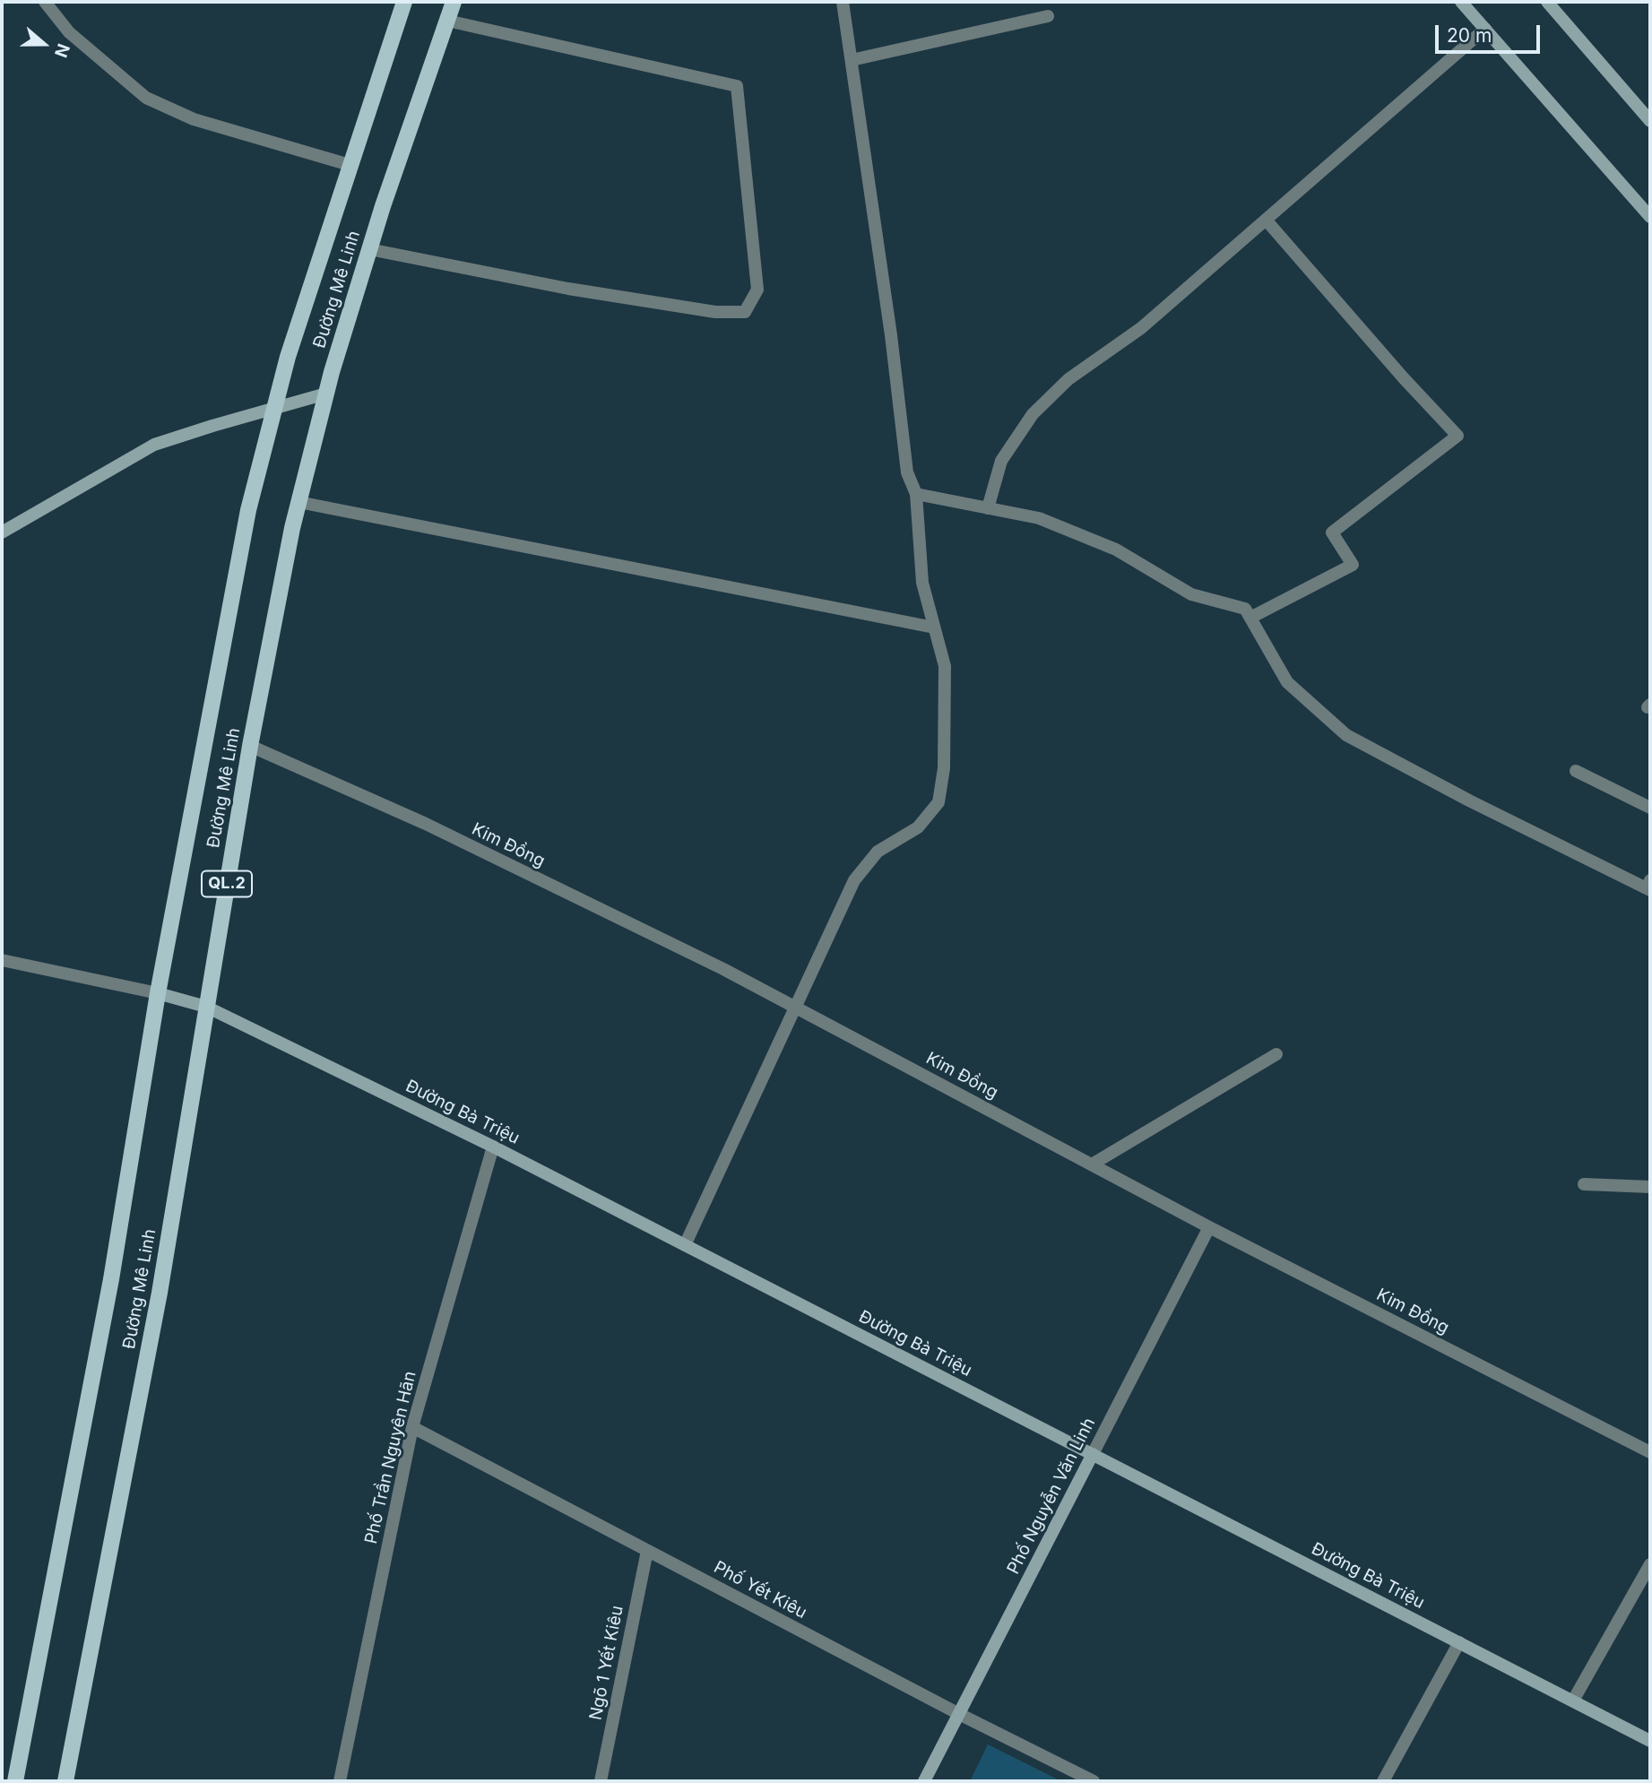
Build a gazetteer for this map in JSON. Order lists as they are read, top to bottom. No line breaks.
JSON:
{"streets":{"main road":["Đường Mê Linh","QL.2"],"street":["Kim Đồng","Đường Bà Triệu","Phố Trần Nguyên Hãn","Phố Nguyễn Văn Linh","Phố Yết Kiêu","Ngõ 1 Yết Kiêu"]},"crossings":[["Đường Mê Linh","Kim Đồng"],["Đường Mê Linh","Đường Bà Triệu"],["Kim Đồng","Phố Nguyễn Văn Linh"],["Đường Bà Triệu","Phố Trần Nguyên Hãn"],["Đường Bà Triệu","Phố Nguyễn Văn Linh"],["Phố Trần Nguyên Hãn","Phố Yết Kiêu"],["Phố Nguyễn Văn Linh","Phố Yết Kiêu"],["Phố Yết Kiêu","Ngõ 1 Yết Kiêu"]],"scale_bar":"20 m","north":"right"}
